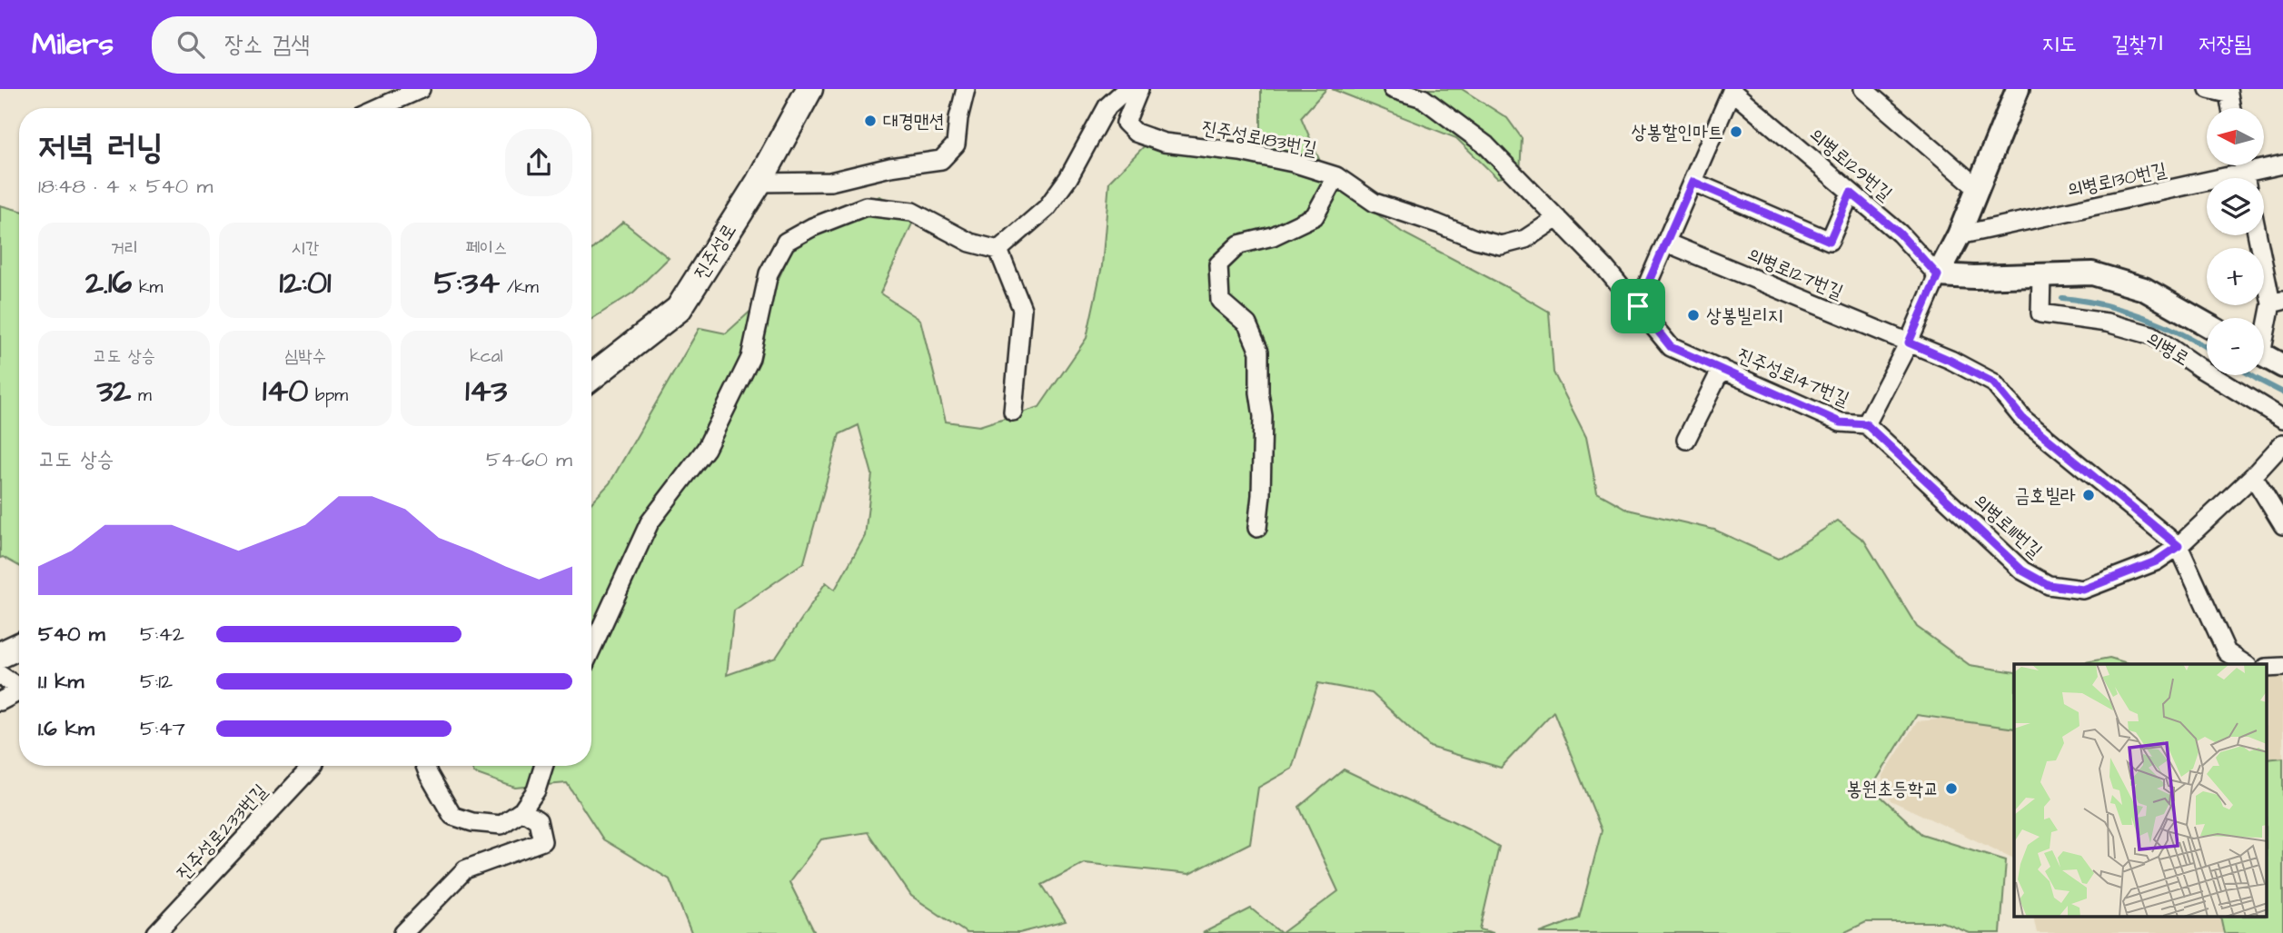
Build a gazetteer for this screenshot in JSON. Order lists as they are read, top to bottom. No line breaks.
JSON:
{"streets":{"main road":["진주성로"],"street":["진주성로183번길","의병로129번길","의병로130번길","의병로127번길","의병로","진주성로147번길","의병로111번길","진주성로233번길"]},"crossings":[["의병로129번길","의병로"],["의병로129번길","진주성로147번길"],["의병로127번길","진주성로147번길"],["의병로","진주성로147번길"],["진주성로147번길","의병로111번길"]],"places":["대경맨션","상봉할인마트","상봉빌리지","금호빌라","봉원초등학교"],"north":"left","page":{"header":"Milers","search":"장소 검색","nav":["지도","길찾기","저장됨"],"map_buttons":["+","−"],"heading":["저녁 러닝","18:48 · 4 × 540 m"],"stats":[["거리","2.16 km"],["시간","12:01"],["페이스","5:34 /km"],["고도 상승","32 m"],["심박수","140 bpm"],["kcal","143"]],"chart":["고도 상승","54–60 m"],"list":[{"name":"540 m","note":"5:42"},{"name":"1.1 km","note":"5:12"},{"name":"1.6 km","note":"5:47"}]}}
